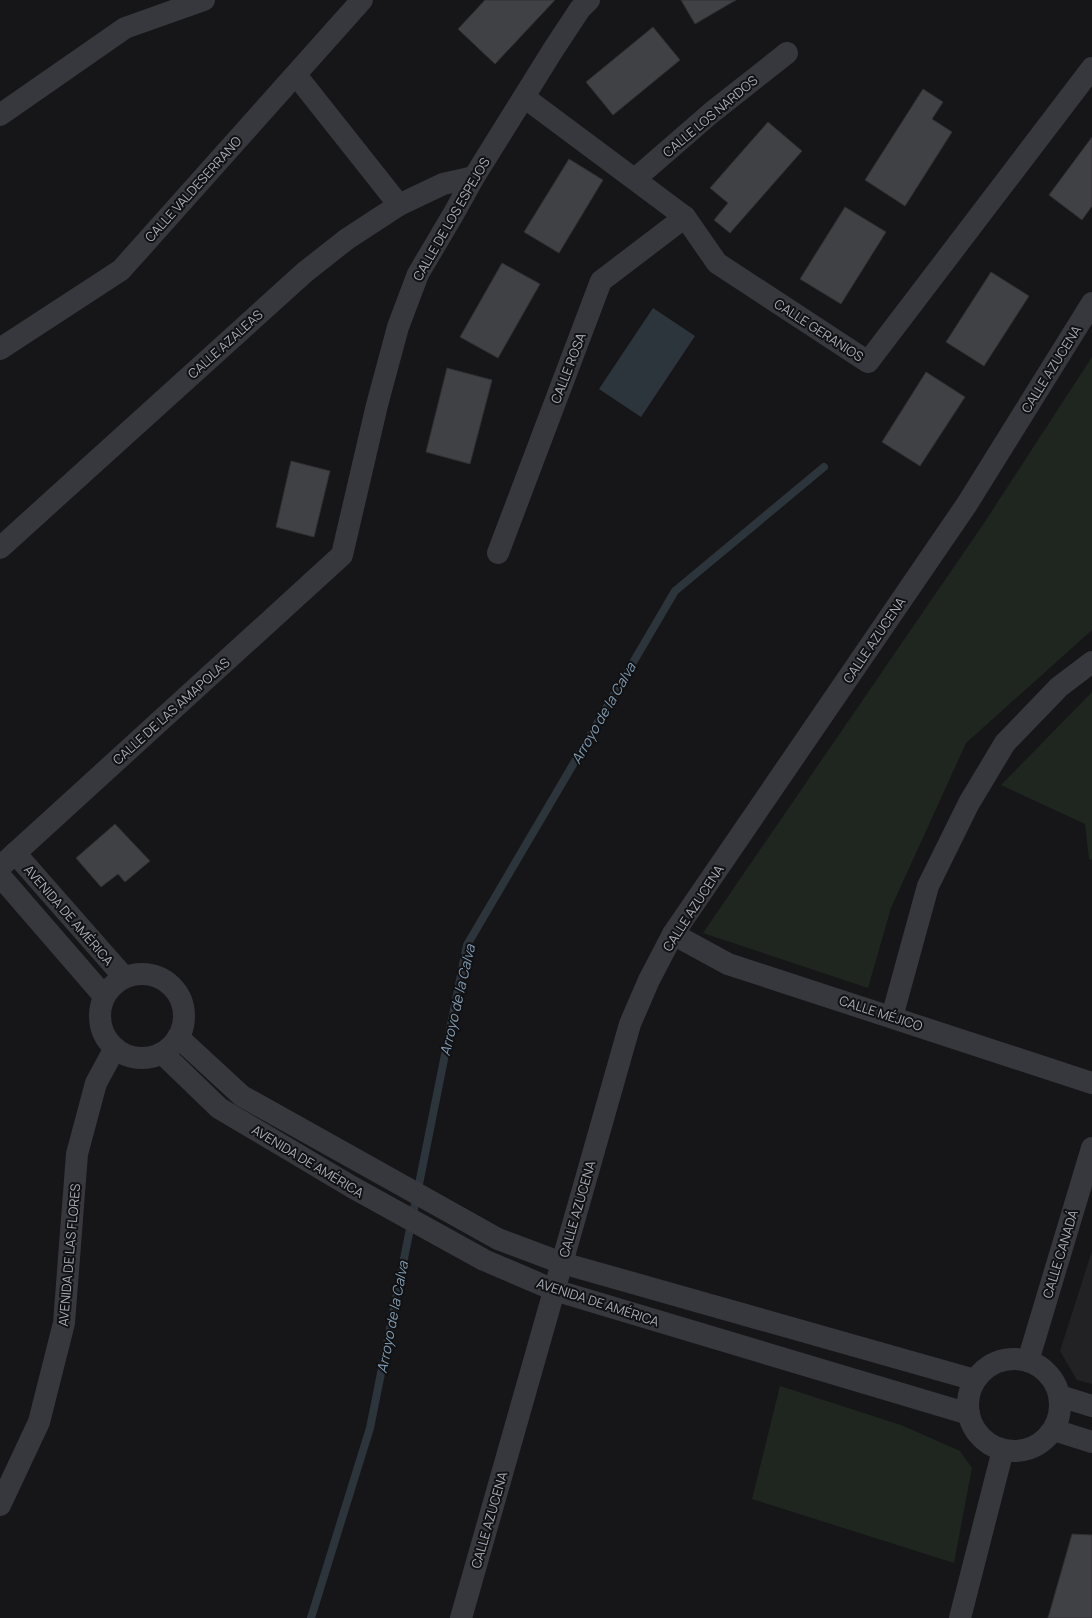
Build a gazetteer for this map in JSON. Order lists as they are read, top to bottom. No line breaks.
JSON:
{"streets":{"street":["CALLE LOS NARDOS","CALLE VALDESERRANO","CALLE DE LOS ESPEJOS","CALLE GERANIOS","CALLE AZALEAS","CALLE ROSA","CALLE AZUCENA","CALLE DE LAS AMAPOLAS","AVENIDA DE AMÉRICA","CALLE MÉJICO","CALLE CANADÁ","AVENIDA DE LAS FLORES"]},"crossings":[["CALLE LOS NARDOS","CALLE GERANIOS"],["CALLE DE LOS ESPEJOS","CALLE GERANIOS"],["CALLE DE LOS ESPEJOS","CALLE AZALEAS"],["CALLE DE LOS ESPEJOS","CALLE DE LAS AMAPOLAS"],["CALLE GERANIOS","CALLE ROSA"],["CALLE AZUCENA","AVENIDA DE AMÉRICA"],["CALLE AZUCENA","CALLE MÉJICO"],["CALLE DE LAS AMAPOLAS","AVENIDA DE AMÉRICA"],["AVENIDA DE AMÉRICA","CALLE CANADÁ"],["AVENIDA DE AMÉRICA","AVENIDA DE LAS FLORES"]],"water":["Arroyo de la Calva"]}
